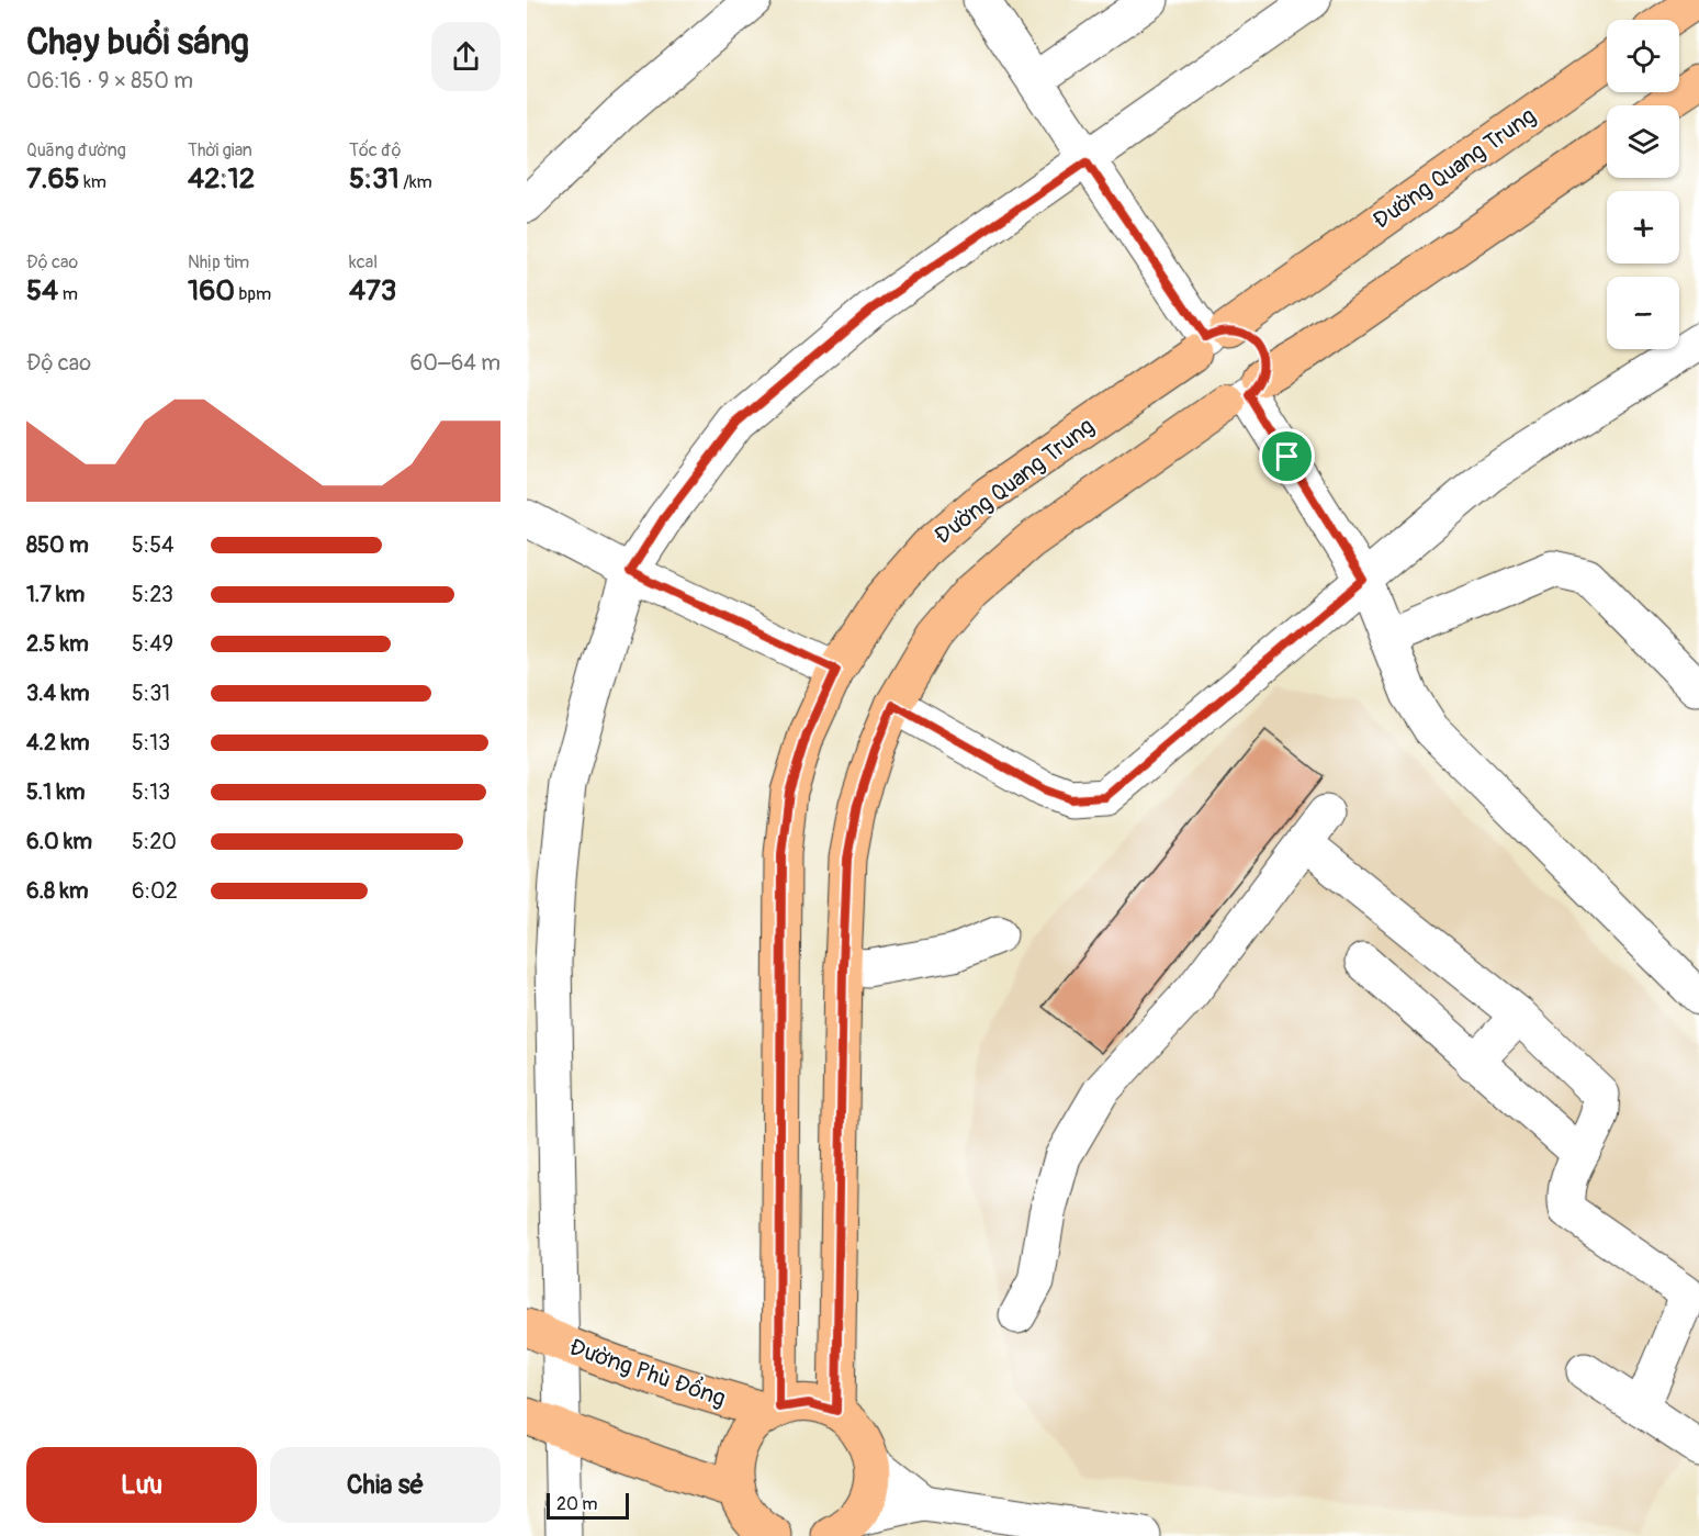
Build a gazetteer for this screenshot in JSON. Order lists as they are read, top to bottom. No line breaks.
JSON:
{"streets":{"main road":["Đường Quang Trung","Đường Phù Đổng"]},"crossings":[["Đường Quang Trung","Đường Phù Đổng"]],"scale_bar":"20 m","page":{"heading":["Chạy buổi sáng","06:16 · 9 × 850 m"],"map_buttons":["+","−"],"stats":[["Quãng đường","7.65 km"],["Thời gian","42:12"],["Tốc độ","5:31 /km"],["Độ cao","54 m"],["Nhịp tim","160 bpm"],["kcal","473"]],"chart":["Độ cao","60–64 m"],"list":[{"name":"850 m","note":"5:54"},{"name":"1.7 km","note":"5:23"},{"name":"2.5 km","note":"5:49"},{"name":"3.4 km","note":"5:31"},{"name":"4.2 km","note":"5:13"},{"name":"5.1 km","note":"5:13"},{"name":"6.0 km","note":"5:20"},{"name":"6.8 km","note":"6:02"}],"buttons":["Lưu","Chia sẻ"],"scale":"20 m"}}
